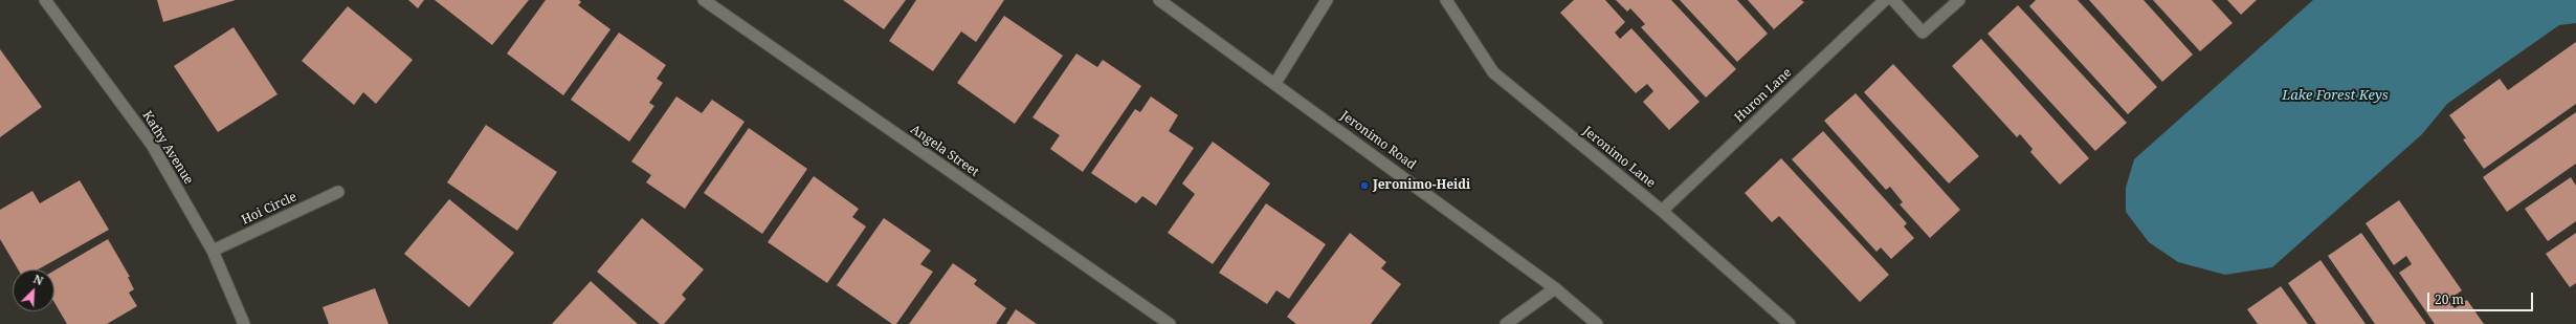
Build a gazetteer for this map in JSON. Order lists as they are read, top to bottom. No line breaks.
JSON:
{"streets":{"street":["Huron Lane","Jeronimo Road","Kathy Avenue","Angela Street","Jeronimo Lane","Hoi Circle"]},"crossings":[["Huron Lane","Jeronimo Lane"],["Kathy Avenue","Hoi Circle"]],"water":["Lake Forest Keys"],"places":["Jeronimo-Heidi"],"scale_bar":"20 m","north":"top right"}
